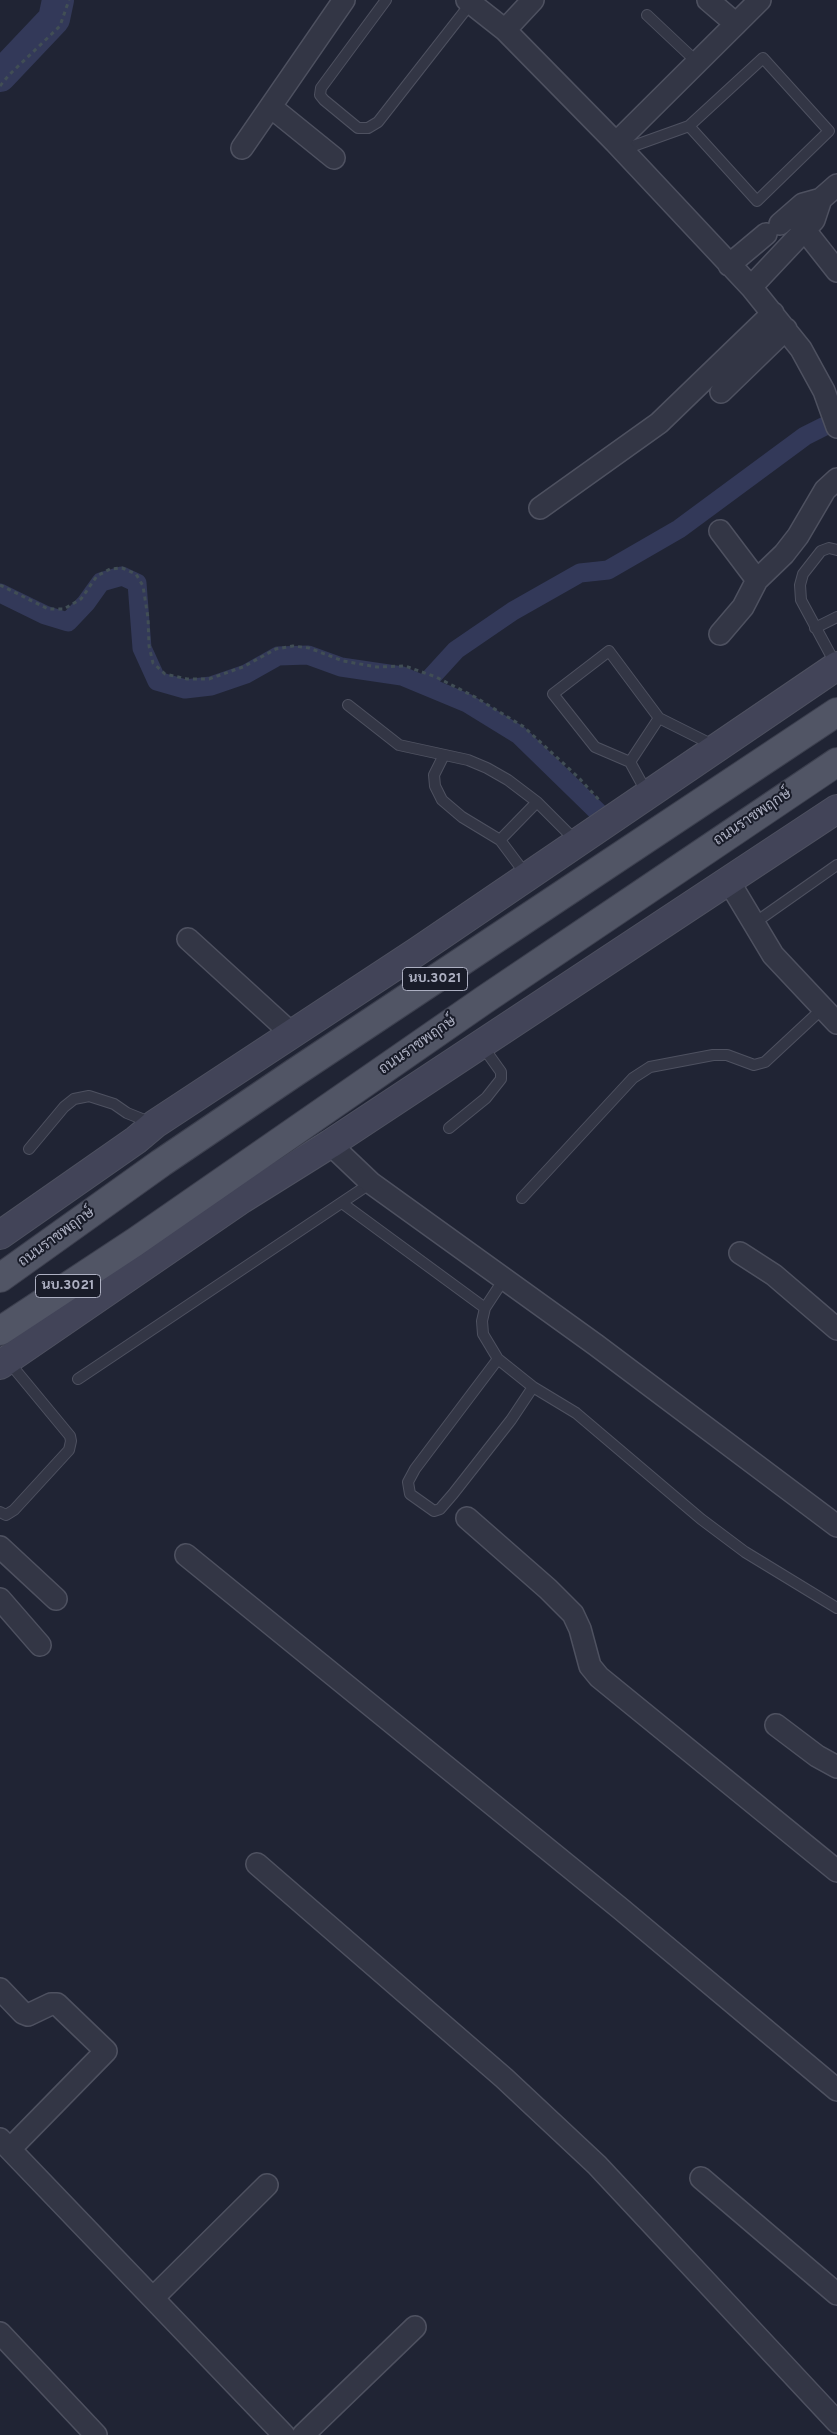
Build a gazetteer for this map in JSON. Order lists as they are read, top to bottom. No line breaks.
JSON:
{"streets":{"main road":["ถนนราชพฤกษ์","นบ.3021"]}}
